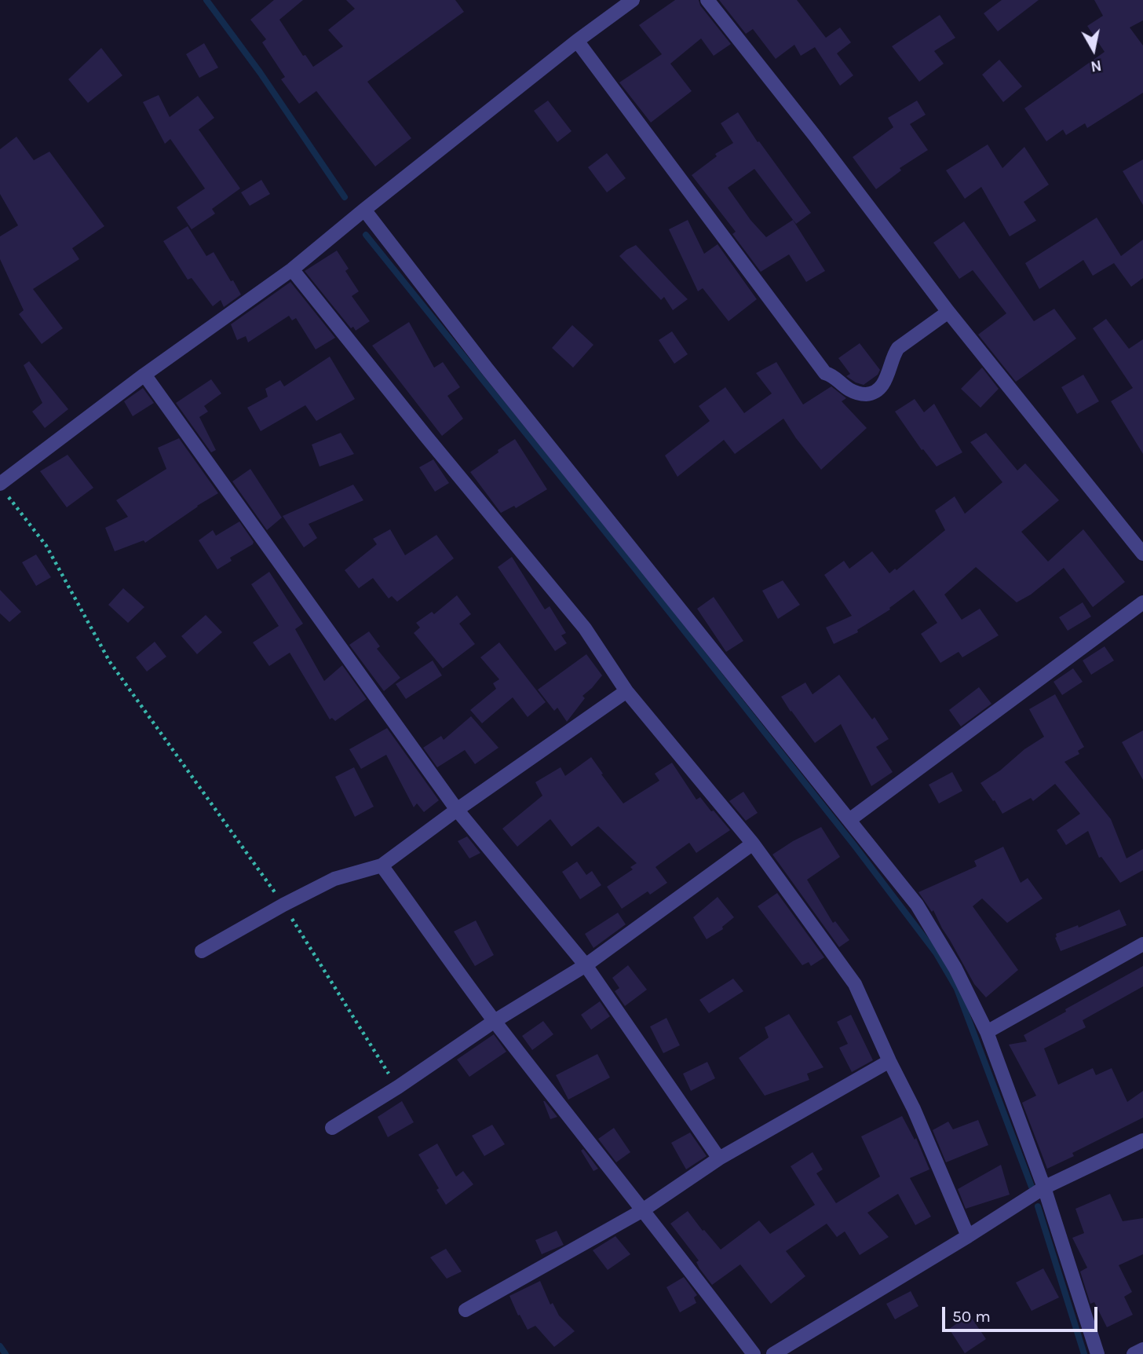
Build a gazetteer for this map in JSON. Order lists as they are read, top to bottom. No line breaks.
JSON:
{"scale_bar":"50 m","north":"bottom"}
